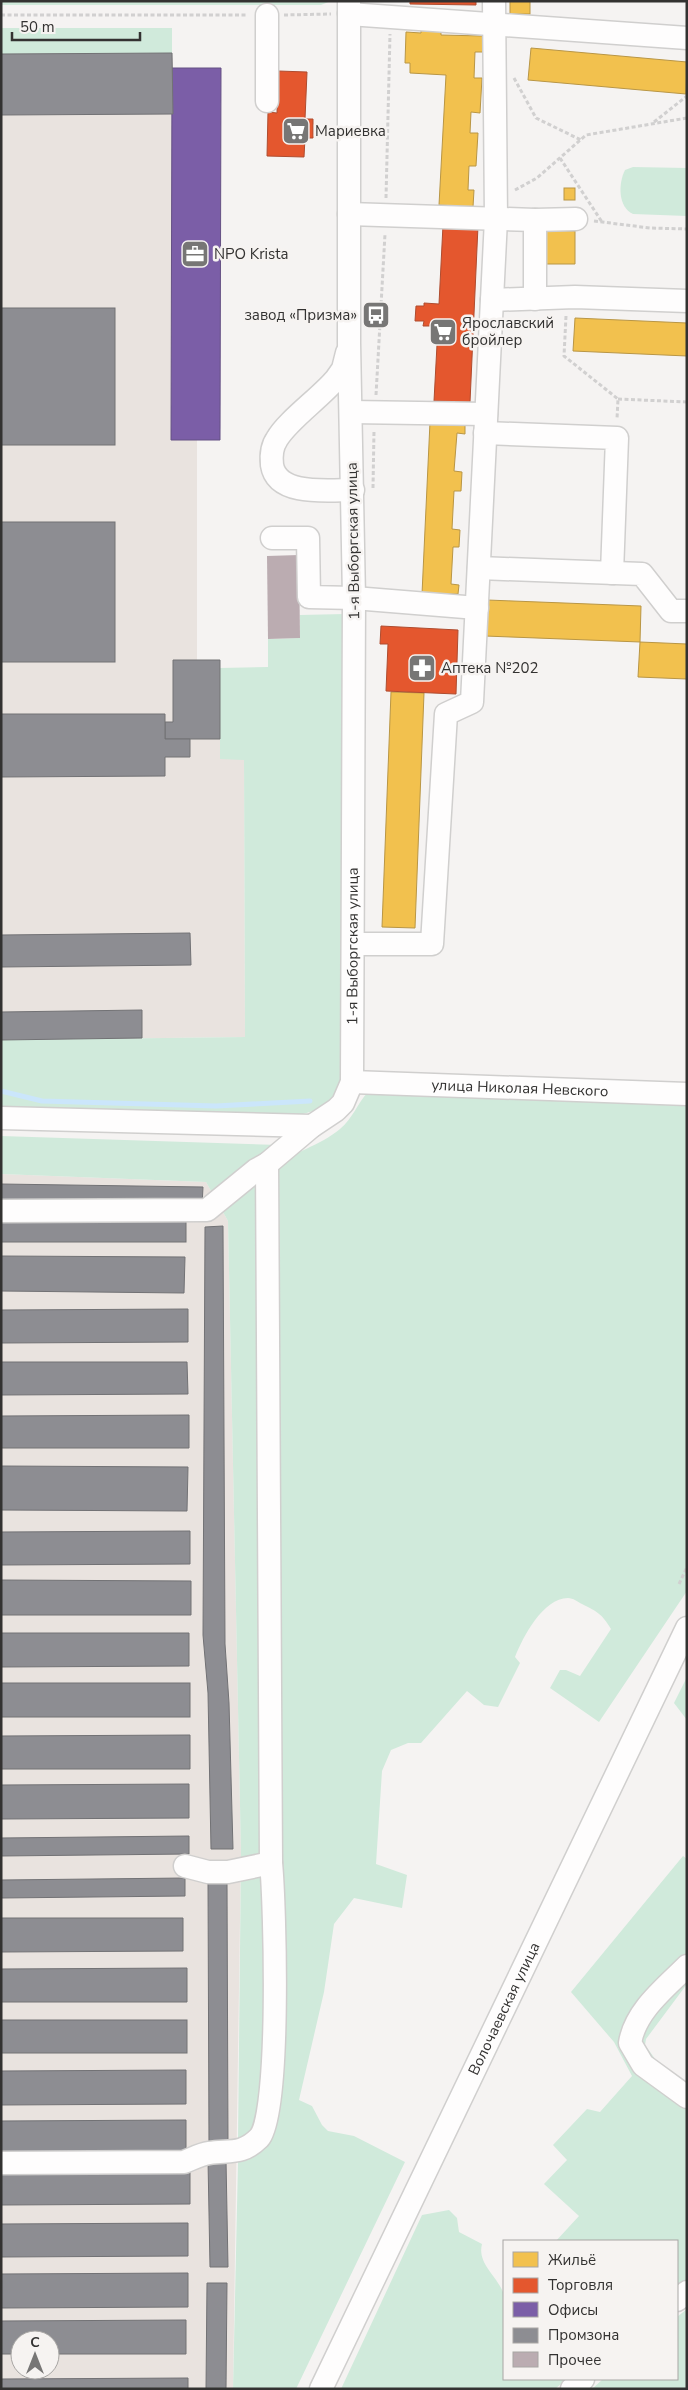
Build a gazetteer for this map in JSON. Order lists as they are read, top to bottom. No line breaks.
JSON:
{"streets":{"street":["1-я Выборгская улица","улица Николая Невского","Волочаевская улица"]},"crossings":[["1-я Выборгская улица","улица Николая Невского"]],"places":{"supermarket":["Мариевка","Ярославский бройлер"],"office":["NPO Krista"],"bus stop":["завод «Призма»"],"pharmacy":["Аптека №202"]},"legend":["Жильё","Торговля","Офисы","Промзона","Прочее"],"scale_bar":"50 m","north":"top"}
